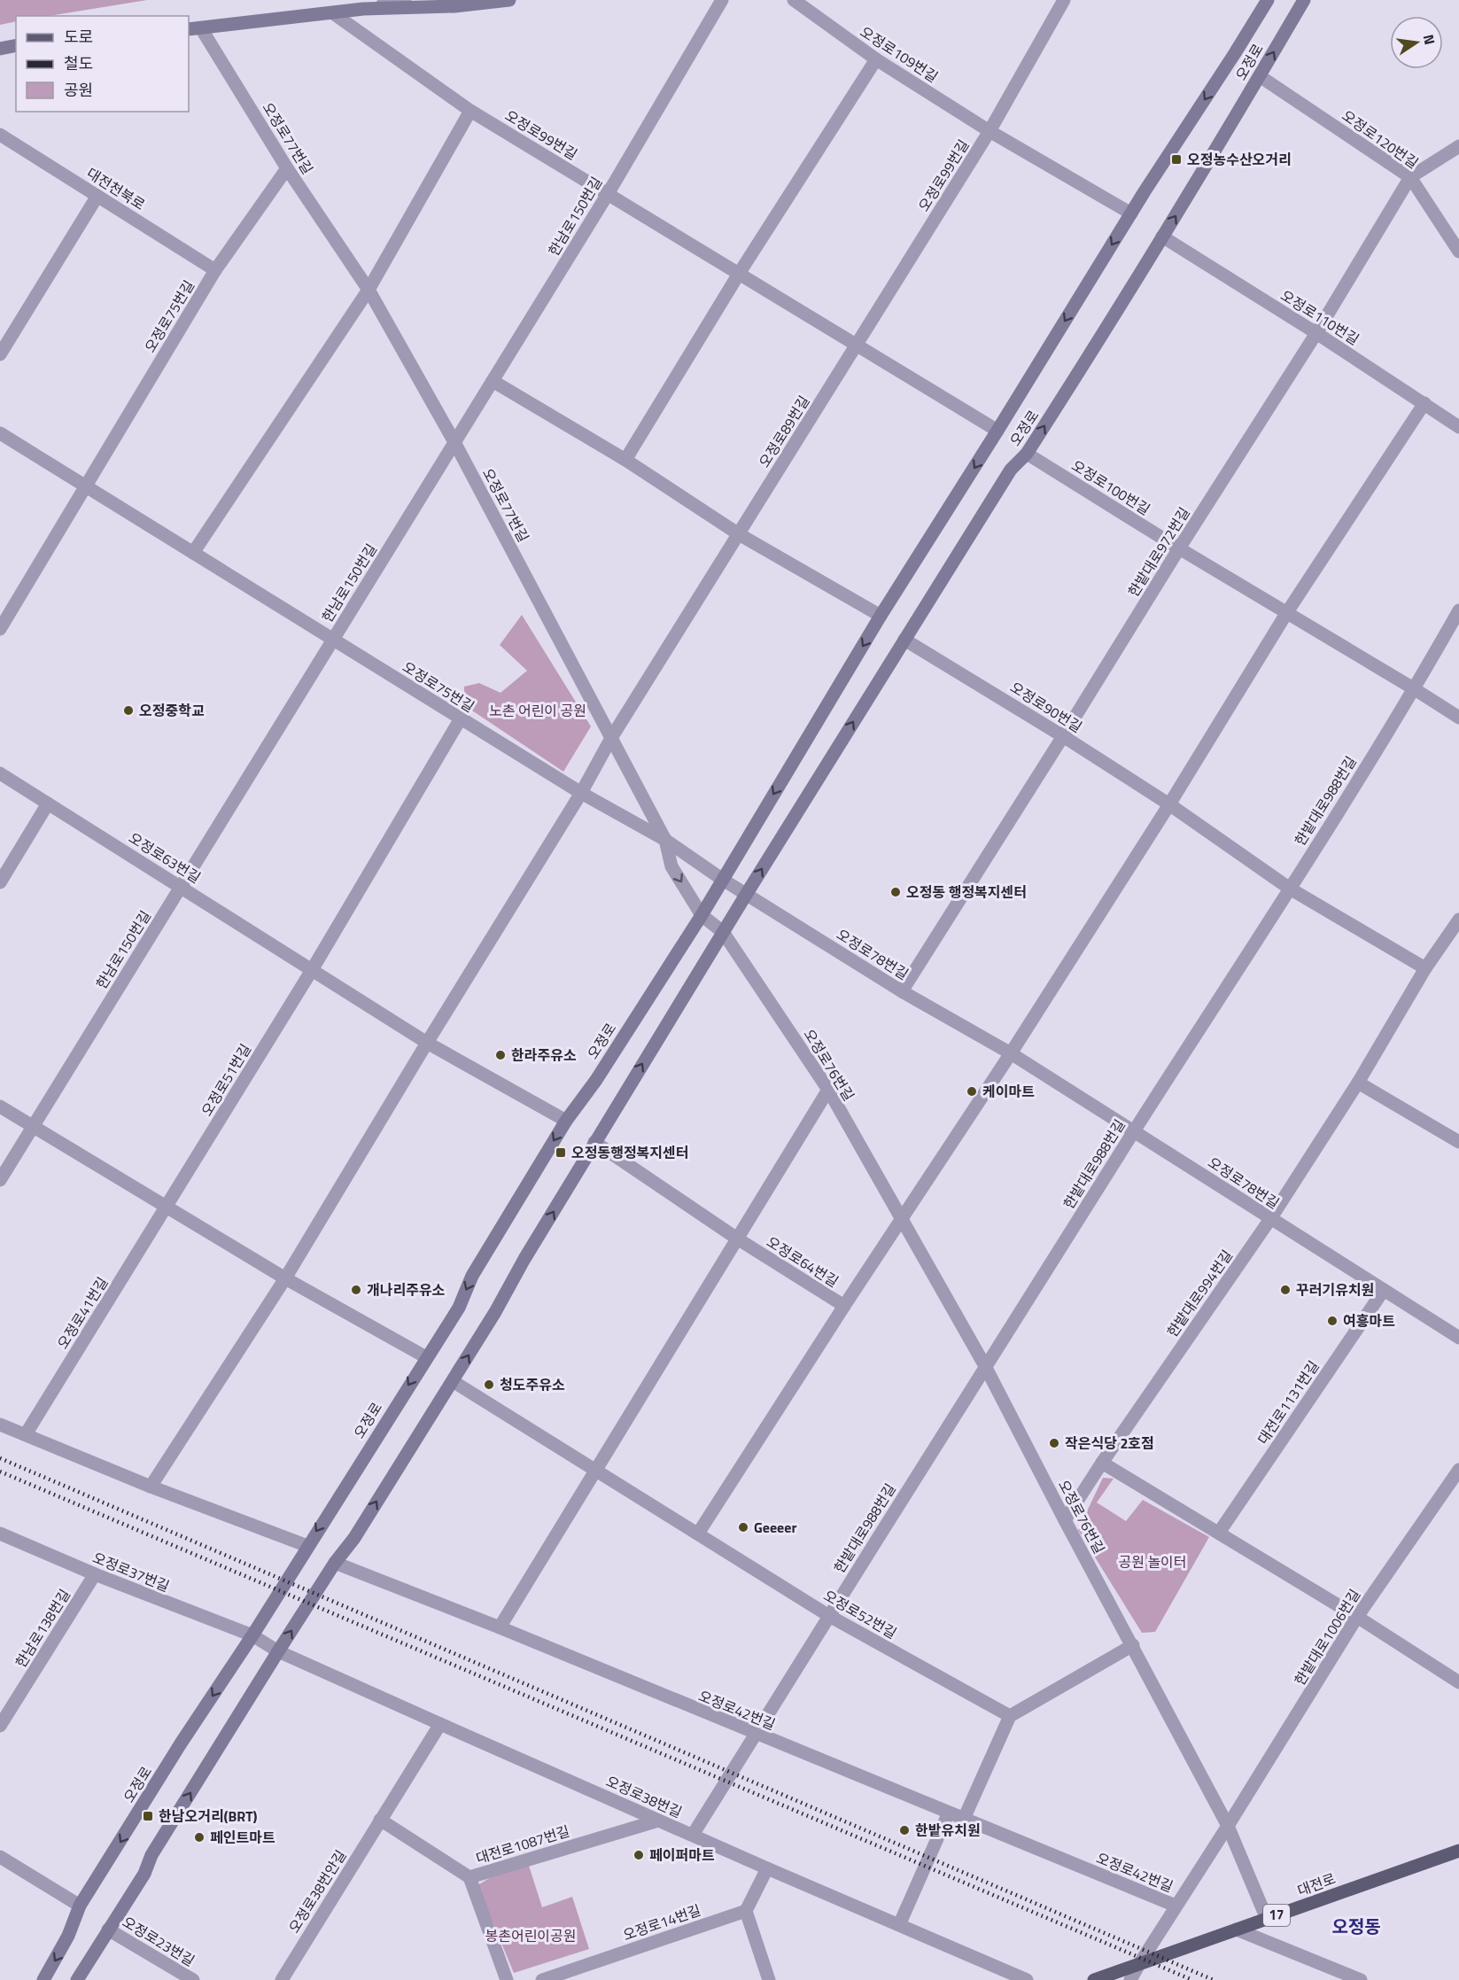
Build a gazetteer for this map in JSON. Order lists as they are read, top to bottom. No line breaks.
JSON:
{"streets":{"main road":["오정로","대전로","17"],"street":["오정로109번길","오정로99번길","오정로77번길","오정로120번길","대전천북로","한남로150번길","오정로75번길","오정로110번길","오정로89번길","오정로100번길","한밭대로972번길","오정로90번길","한밭대로988번길","오정로63번길","오정로78번길","오정로76번길","오정로51번길","오정로64번길","한밭대로994번길","오정로41번길","대전로1131번길","오정로37번길","오정로52번길","한남로138번길","한밭대로1006번길","오정로42번길","오정로38번길","대전로1087번길","오정로38번안길","오정로14번길","오정로23번길"]},"crossings":[["오정로109번길","오정로"],["오정로109번길","오정로99번길"],["오정로","오정로99번길"],["오정로","오정로120번길"],["오정로","오정로75번길"],["오정로","오정로110번길"],["오정로","오정로100번길"],["오정로","오정로90번길"],["오정로","오정로63번길"],["오정로","오정로78번길"],["오정로","오정로76번길"],["오정로","오정로64번길"],["오정로","오정로37번길"],["오정로","오정로52번길"],["오정로","오정로42번길"],["오정로","오정로38번길"],["오정로","오정로23번길"],["오정로99번길","한남로150번길"],["오정로99번길","오정로89번길"],["오정로77번길","한남로150번길"],["오정로77번길","오정로75번길"],["오정로77번길","오정로76번길"],["오정로120번길","한밭대로972번길"],["대전천북로","오정로75번길"],["한남로150번길","오정로75번길"],["한남로150번길","오정로63번길"],["오정로75번길","오정로76번길"],["오정로110번길","한밭대로972번길"],["오정로100번길","한밭대로972번길"],["오정로100번길","한밭대로988번길"],["한밭대로972번길","오정로90번길"],["한밭대로972번길","오정로78번길"],["오정로90번길","한밭대로988번길"],["오정로90번길","한밭대로994번길"],["한밭대로988번길","오정로78번길"],["한밭대로988번길","오정로76번길"],["한밭대로988번길","오정로52번길"],["한밭대로988번길","오정로42번길"],["한밭대로988번길","오정로38번길"],["오정로63번길","오정로51번길"],["오정로78번길","한밭대로994번길"],["오정로78번길","대전로1131번길"],["오정로76번길","오정로64번길"],["오정로76번길","한밭대로994번길"],["오정로76번길","한밭대로1006번길"],["오정로76번길","대전로"],["오정로51번길","오정로41번길"],["오정로37번길","한남로138번길"],["오정로37번길","오정로38번길"],["한밭대로1006번길","오정로42번길"],["한밭대로1006번길","대전로"],["오정로38번길","대전로1087번길"],["오정로38번길","오정로38번안길"]],"districts":["오정동"],"parks":["노촌 어린이 공원","공원 놀이터","봉촌어린이공원"],"places":{"transit":["오정농수산오거리","오정동행정복지센터","한남오거리(BRT)"],"other":["오정중학교","오정동 행정복지센터","한라주유소","케이마트","개나리주유소","꾸러기유치원","여흥마트","청도주유소","작은식당 2호점","Geeeer","한밭유치원","페인트마트","페이퍼마트"]},"legend":["도로","철도","공원"],"north":"right"}
